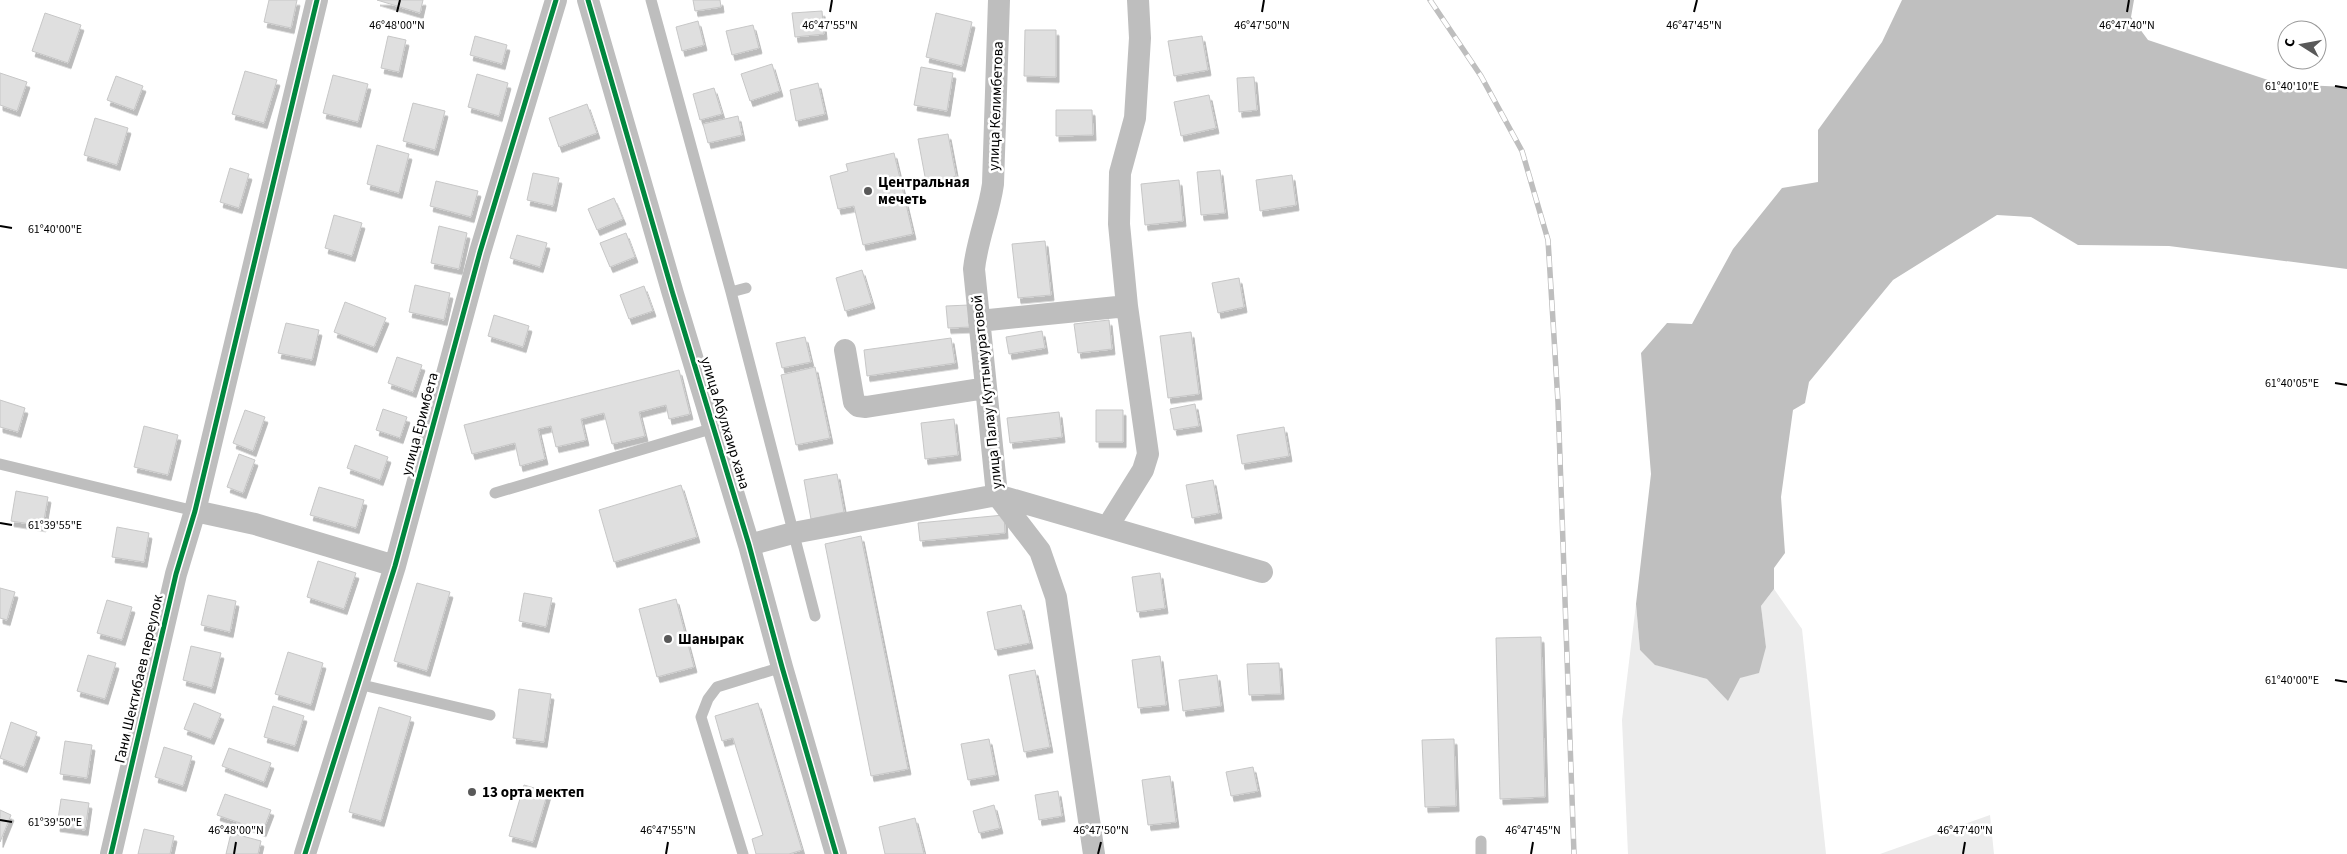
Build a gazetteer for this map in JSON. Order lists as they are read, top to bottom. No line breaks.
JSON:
{"streets":{"street":["улица Келимбетова","улица Палау Куттымуратовой","улица Абулхаир хана","улица Еримбета","Гани Шектибаев переулок"]},"crossings":[["улица Келимбетова","улица Палау Куттымуратовой"]],"places":["Центральная мечеть","Шанырак","13 орта мектеп"],"north":"left","coordinates":["46°48'00\"N","46°47'55\"N","46°47'50\"N","46°47'45\"N","46°47'40\"N","61°40'10\"E","61°40'00\"E","61°40'05\"E","61°39'55\"E","61°39'50\"E"]}
